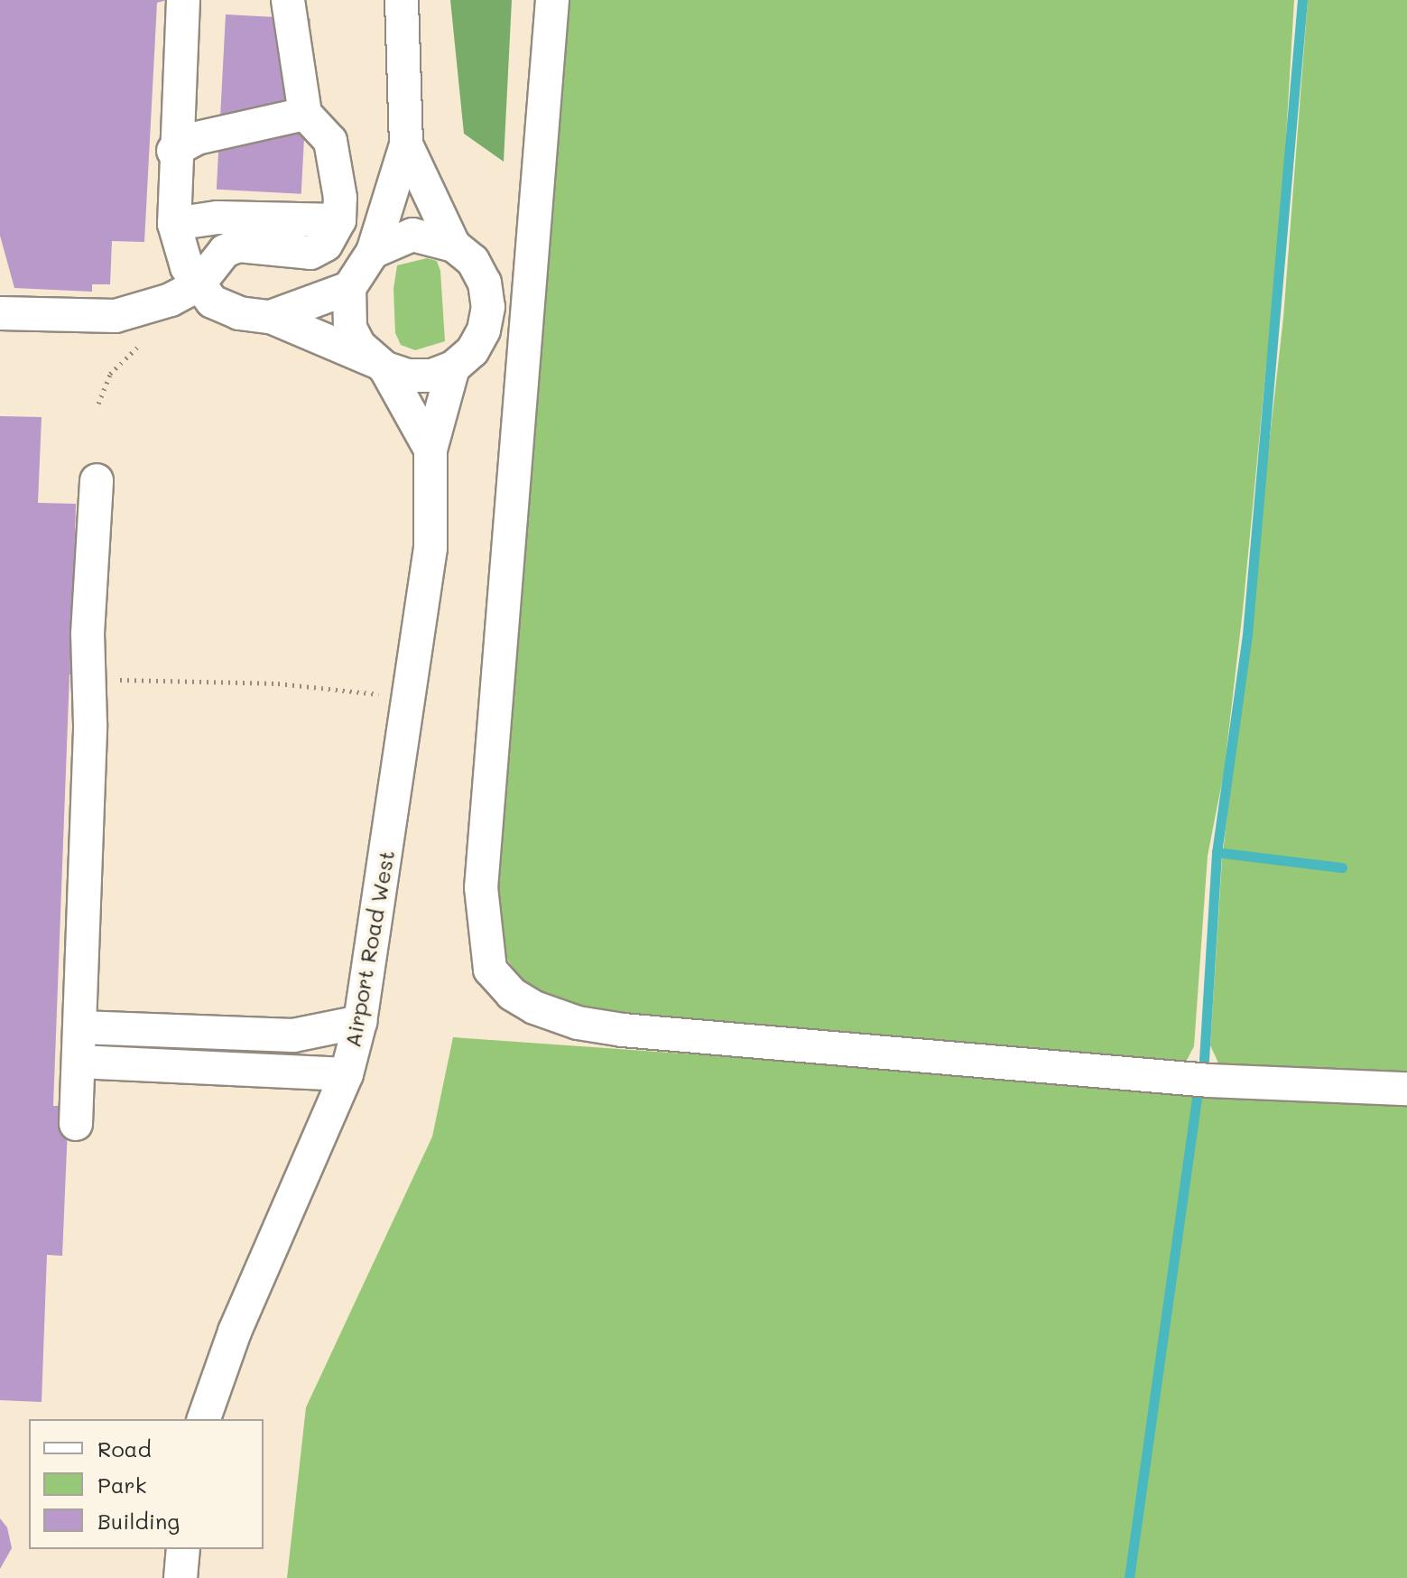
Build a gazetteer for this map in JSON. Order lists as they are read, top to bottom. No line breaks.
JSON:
{"streets":{"street":["Airport Road West"]},"legend":["Road","Park","Building"]}
